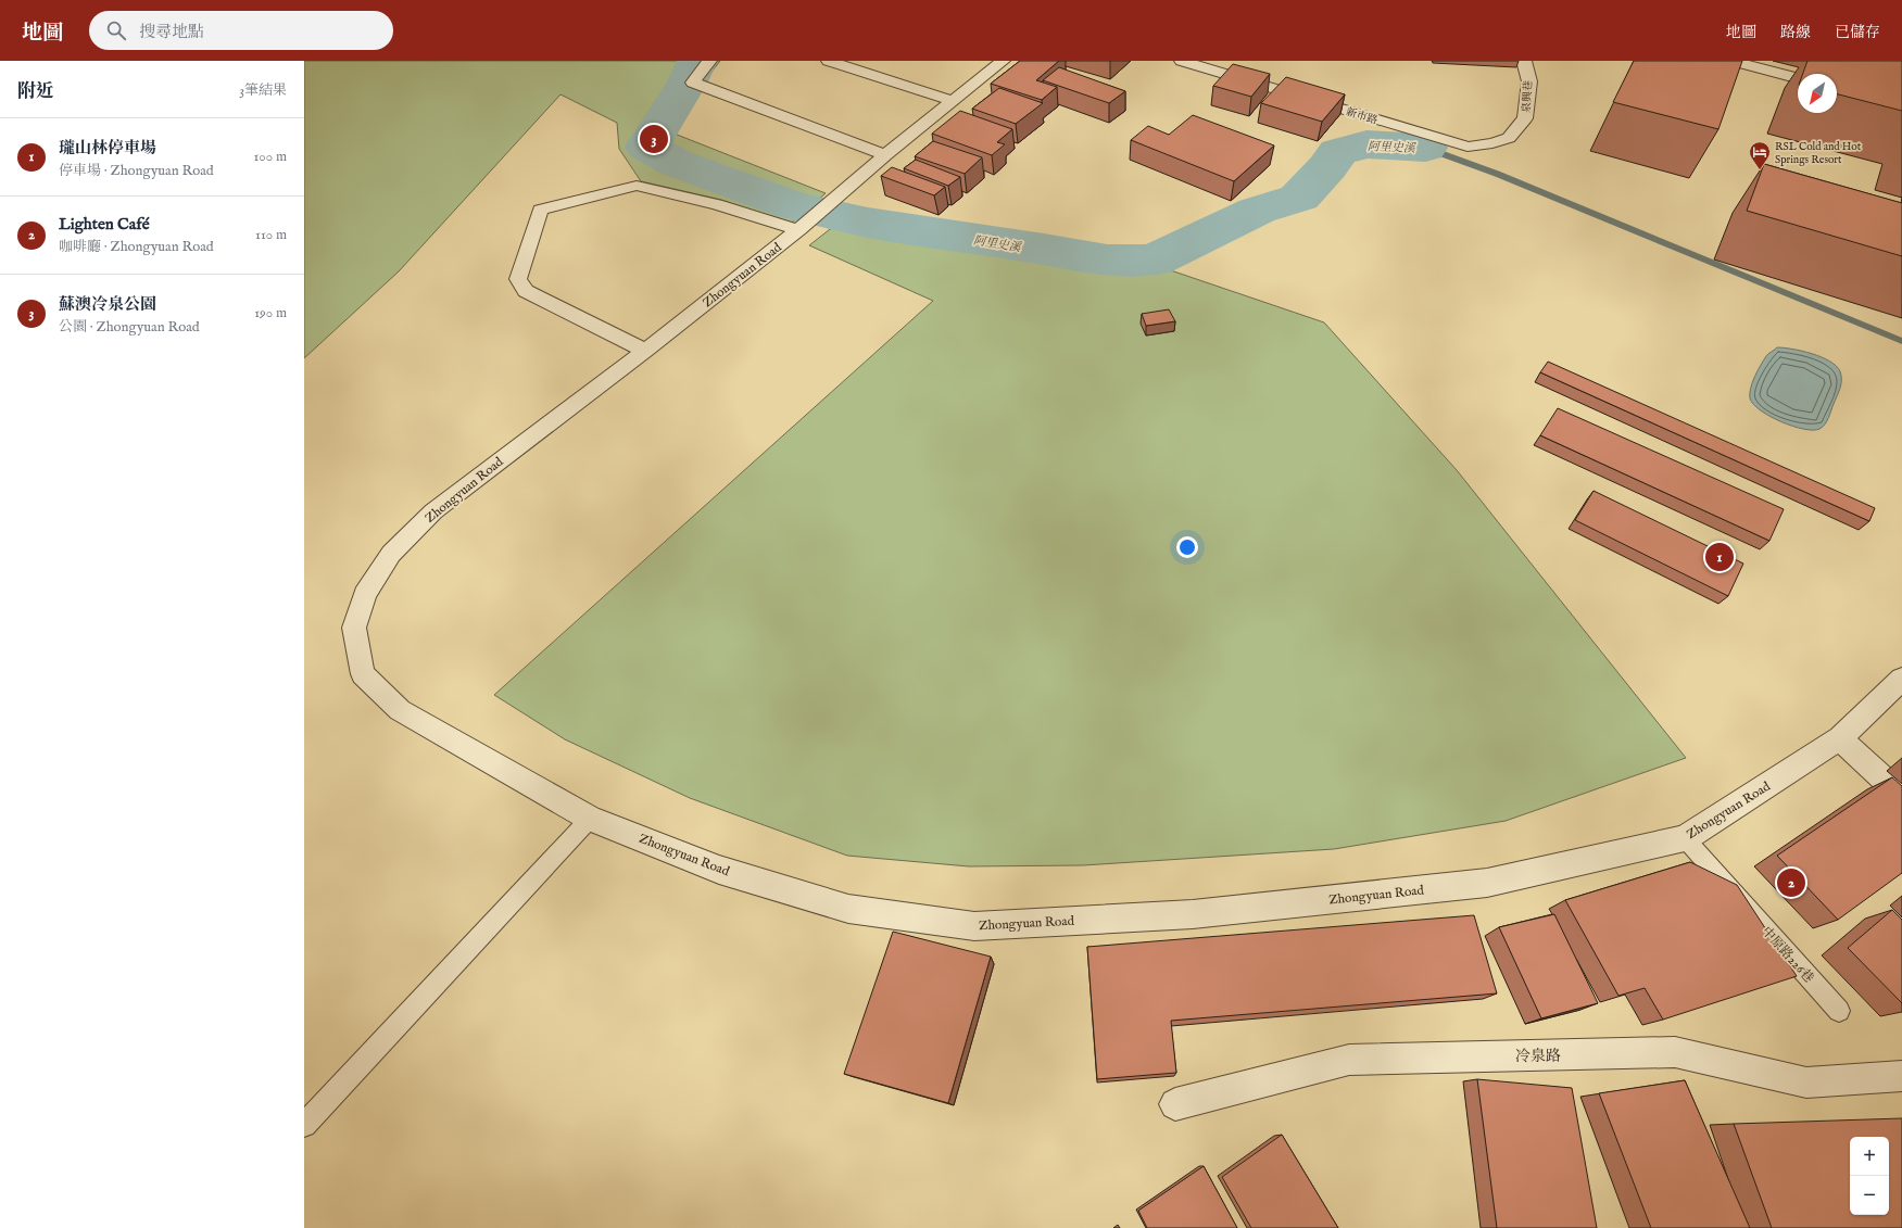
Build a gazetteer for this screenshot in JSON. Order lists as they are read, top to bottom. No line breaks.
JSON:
{"streets":{"street":["泉興巷","新市路","Zhongyuan Road","冷泉路"],"lane":["中原路226巷"]},"crossings":[["泉興巷","新市路"],["Zhongyuan Road","中原路226巷"]],"water":["阿里史溪"],"places":{"hotel":["RSL Cold and Hot Springs Resort"]},"north":"bottom left","page":{"header":"地圖","search":"搜尋地點","nav":["地圖","路線","已儲存"],"heading":["附近","3筆結果"],"list":[{"mark":"1","name":"瓏山林停車場","note":"停車場 · Zhongyuan Road","value":"100 m"},{"mark":"2","name":"Lighten Café","note":"咖啡廳 · Zhongyuan Road","value":"110 m"},{"mark":"3","name":"蘇澳冷泉公園","note":"公園 · Zhongyuan Road","value":"190 m"}],"pins":["3","1","2"],"map_buttons":["+","−"]}}
